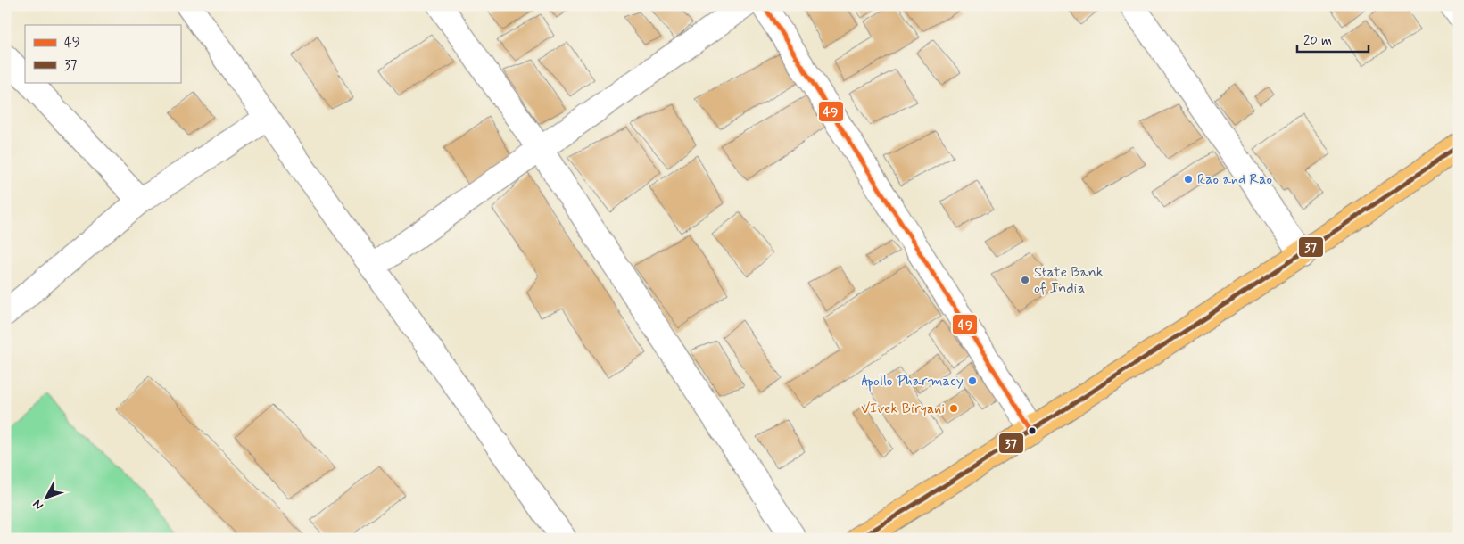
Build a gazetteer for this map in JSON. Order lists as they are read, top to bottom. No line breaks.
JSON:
{"places":["Rao and Rao","State Bank of India","Apollo Pharmacy","VIvek Biryani"],"lines":["transit line 49","transit line 37"],"legend":["49","37"],"scale_bar":"20 m","north":"bottom left"}
